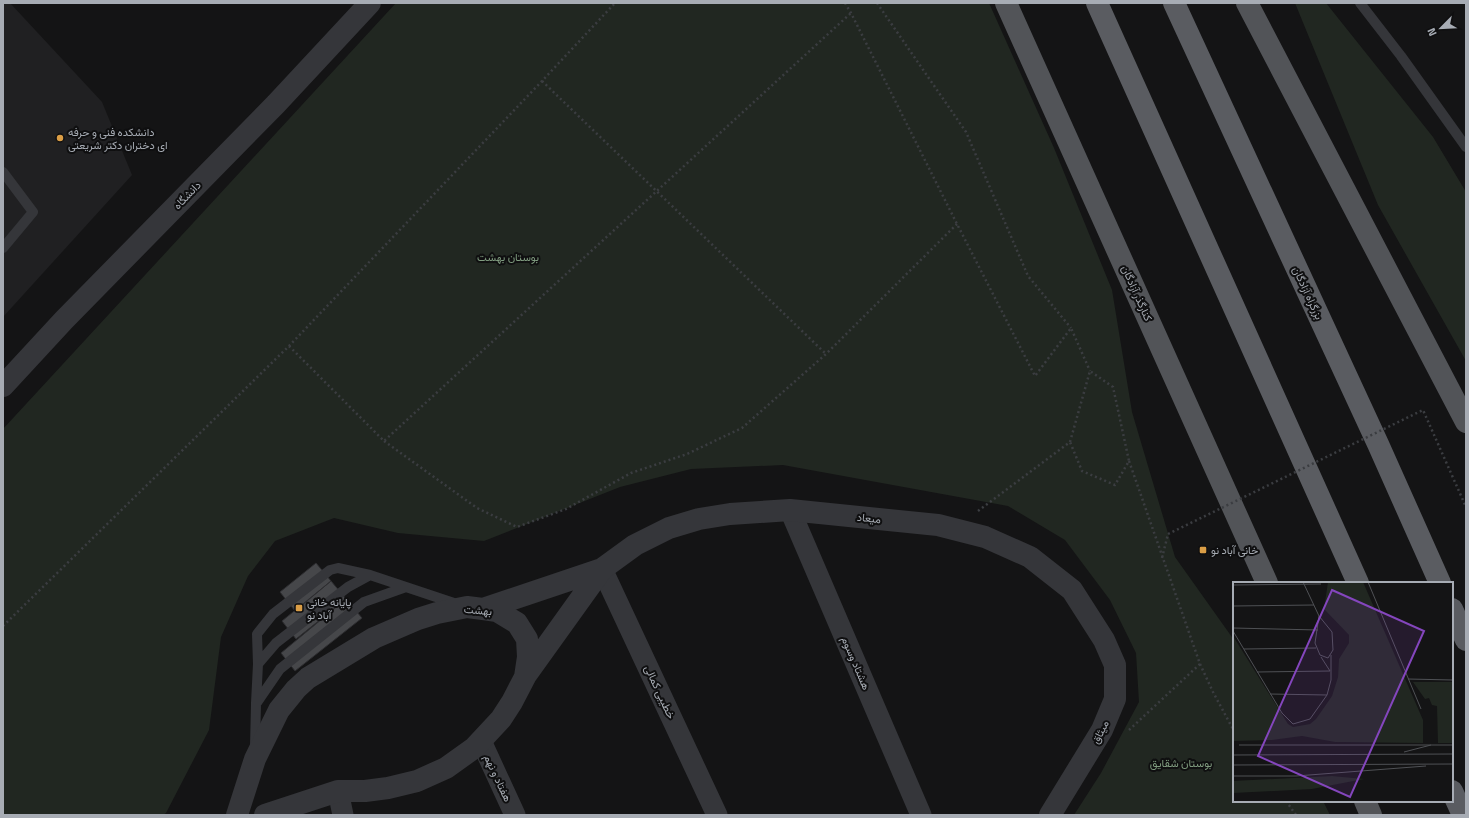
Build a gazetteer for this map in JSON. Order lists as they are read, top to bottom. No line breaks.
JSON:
{"streets":{"highway":["بزرگراه آزادگان"],"main road":["کنارگذر آزادگان"],"street":["دانشگاه","میعاد","بهشت","هشتاد وسوم","خطیبی کمالی","میثاق","هفتاد و نهم"]},"crossings":[["میعاد","هشتاد وسوم"],["میعاد","خطیبی کمالی"],["میعاد","میثاق"],["بهشت","هفتاد و نهم"]],"parks":["بوستان بهشت","بوستان شقایق"],"places":{"other":["دانشکده فنی و حرفه ای دختران دکتر شریعتی"],"transit":["خانی آباد نو","پایانه خانی آباد نو"]},"north":"bottom left"}
